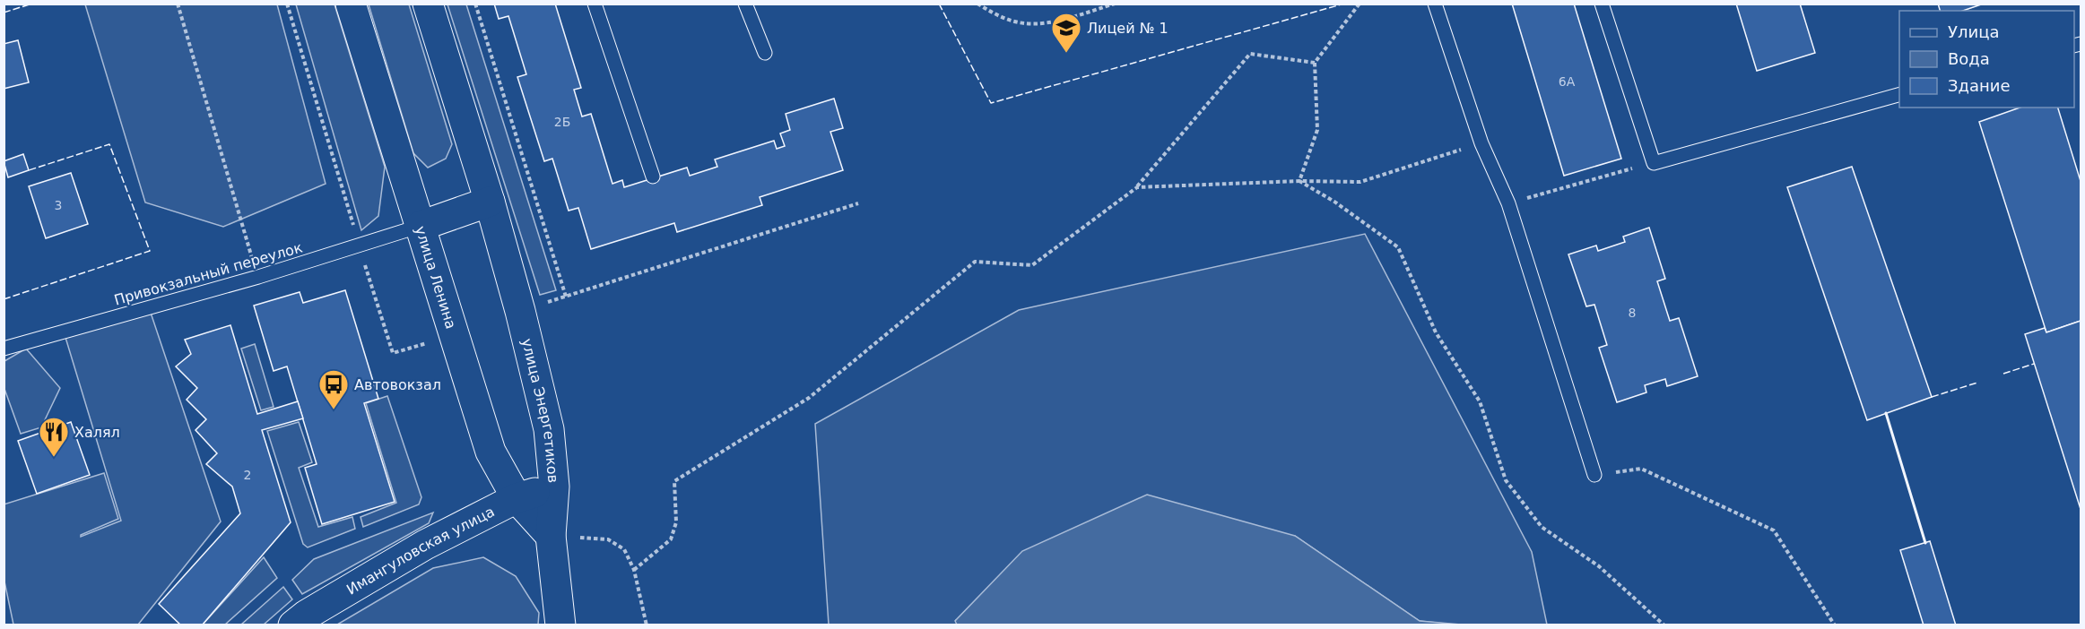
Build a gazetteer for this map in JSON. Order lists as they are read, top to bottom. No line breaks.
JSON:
{"streets":{"main road":["улица Ленина","улица Энергетиков","Имангуловская улица"],"lane":["Привокзальный переулок"]},"crossings":[["Привокзальный переулок","улица Ленина"],["улица Ленина","улица Энергетиков"],["улица Ленина","Имангуловская улица"],["улица Энергетиков","Имангуловская улица"]],"places":{"school or university":["Лицей № 1"],"bus stop":["Автовокзал"],"restaurant":["Халял"]},"house_numbers":["6А","2Б","3","8","2"],"legend":["Улица","Вода","Здание"]}
